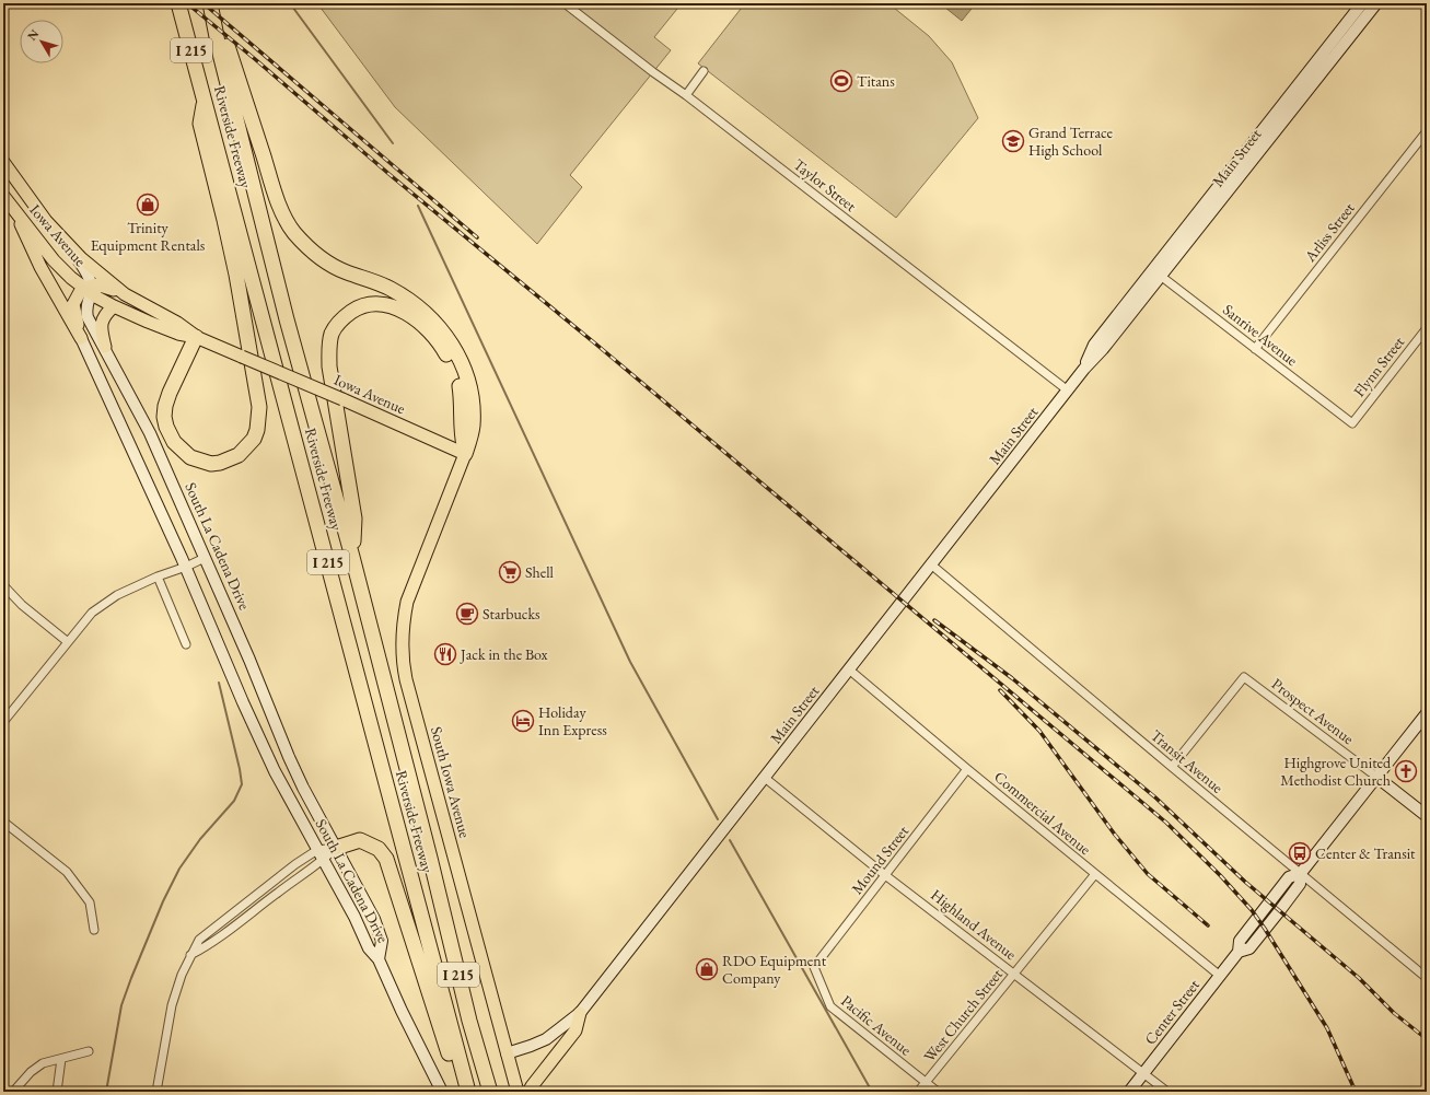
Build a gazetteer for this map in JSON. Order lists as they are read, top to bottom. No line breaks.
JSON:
{"streets":{"highway":["I 215","Riverside Freeway"],"main road":["Main Street","Iowa Avenue","South La Cadena Drive","Prospect Avenue","South Iowa Avenue","Center Street"],"street":["Taylor Street","Arliss Street","Sanrive Avenue","Flynn Street","Transit Avenue","Commercial Avenue","Mound Street","Highland Avenue","West Church Street","Pacific Avenue"]},"crossings":[["Main Street","Taylor Street"],["Main Street","Sanrive Avenue"],["Main Street","Transit Avenue"],["Main Street","South Iowa Avenue"],["Main Street","Commercial Avenue"],["Main Street","Highland Avenue"],["Arliss Street","Sanrive Avenue"],["Iowa Avenue","South La Cadena Drive"],["Iowa Avenue","South Iowa Avenue"],["Sanrive Avenue","Flynn Street"],["Prospect Avenue","Transit Avenue"],["Prospect Avenue","Center Street"],["Transit Avenue","Center Street"],["Commercial Avenue","Mound Street"],["Commercial Avenue","Center Street"],["Commercial Avenue","West Church Street"],["Mound Street","Highland Avenue"],["Mound Street","Pacific Avenue"],["Highland Avenue","Center Street"],["Highland Avenue","West Church Street"],["West Church Street","Pacific Avenue"]],"places":{"sports":["Titans"],"school or university":["Grand Terrace High School"],"shop":["Trinity Equipment Rentals","RDO Equipment Company"],"supermarket":["Shell"],"cafe":["Starbucks"],"restaurant":["Jack in the Box"],"hotel":["Holiday Inn Express"],"church":["Highgrove United Methodist Church"],"bus stop":["Center & Transit"]},"north":"top left"}
